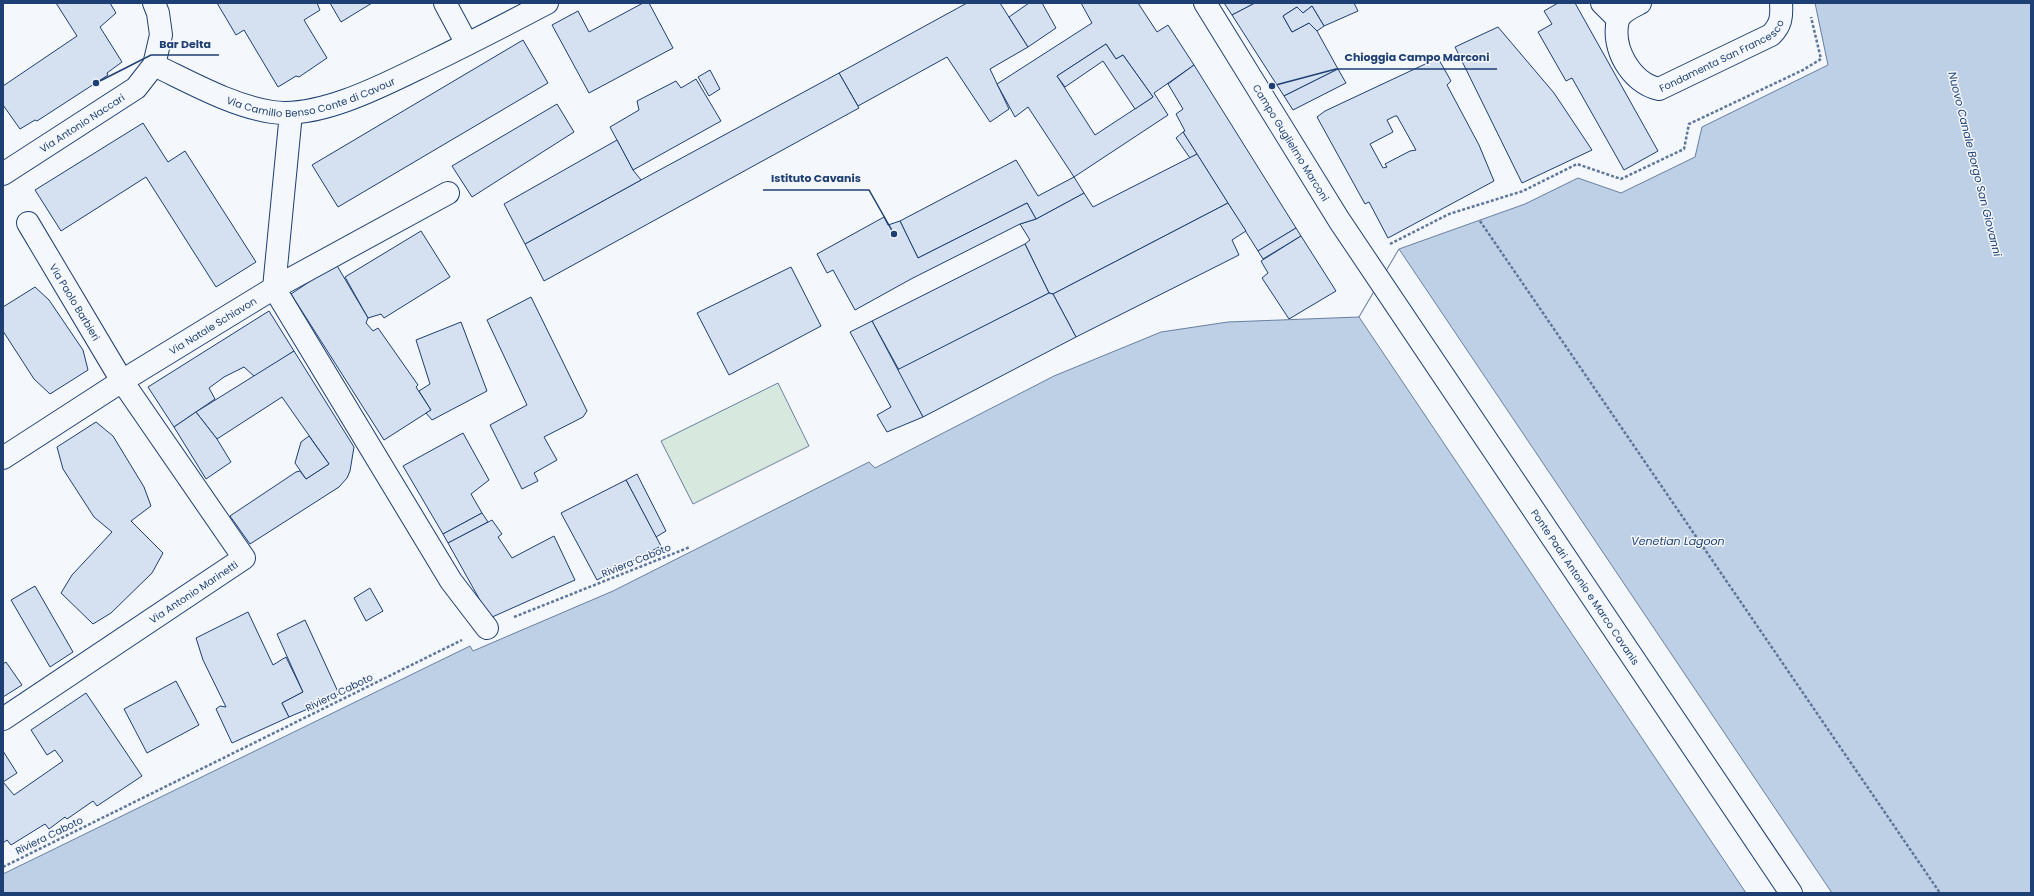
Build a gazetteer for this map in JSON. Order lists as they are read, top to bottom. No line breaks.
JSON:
{"streets":{"street":["Fondamenta San Francesco","Via Camillo Benso Conte di Cavour","Via Antonio Naccari","Campo Guglielmo Marconi","Via Paolo Barbieri","Via Natale Schiavon","Ponte Padri Antonio e Marco Cavanis","Via Antonio Marinetti"],"path":["Riviera Caboto"]},"crossings":[["Via Camillo Benso Conte di Cavour","Via Antonio Naccari"],["Campo Guglielmo Marconi","Ponte Padri Antonio e Marco Cavanis"],["Via Paolo Barbieri","Via Natale Schiavon"],["Via Paolo Barbieri","Via Antonio Marinetti"],["Via Natale Schiavon","Via Antonio Marinetti"]],"water":["Nuovo Canale Borgo San Giovanni","Venetian Lagoon"],"places":["Bar Delta","Chioggia Campo Marconi","Istituto Cavanis"]}
